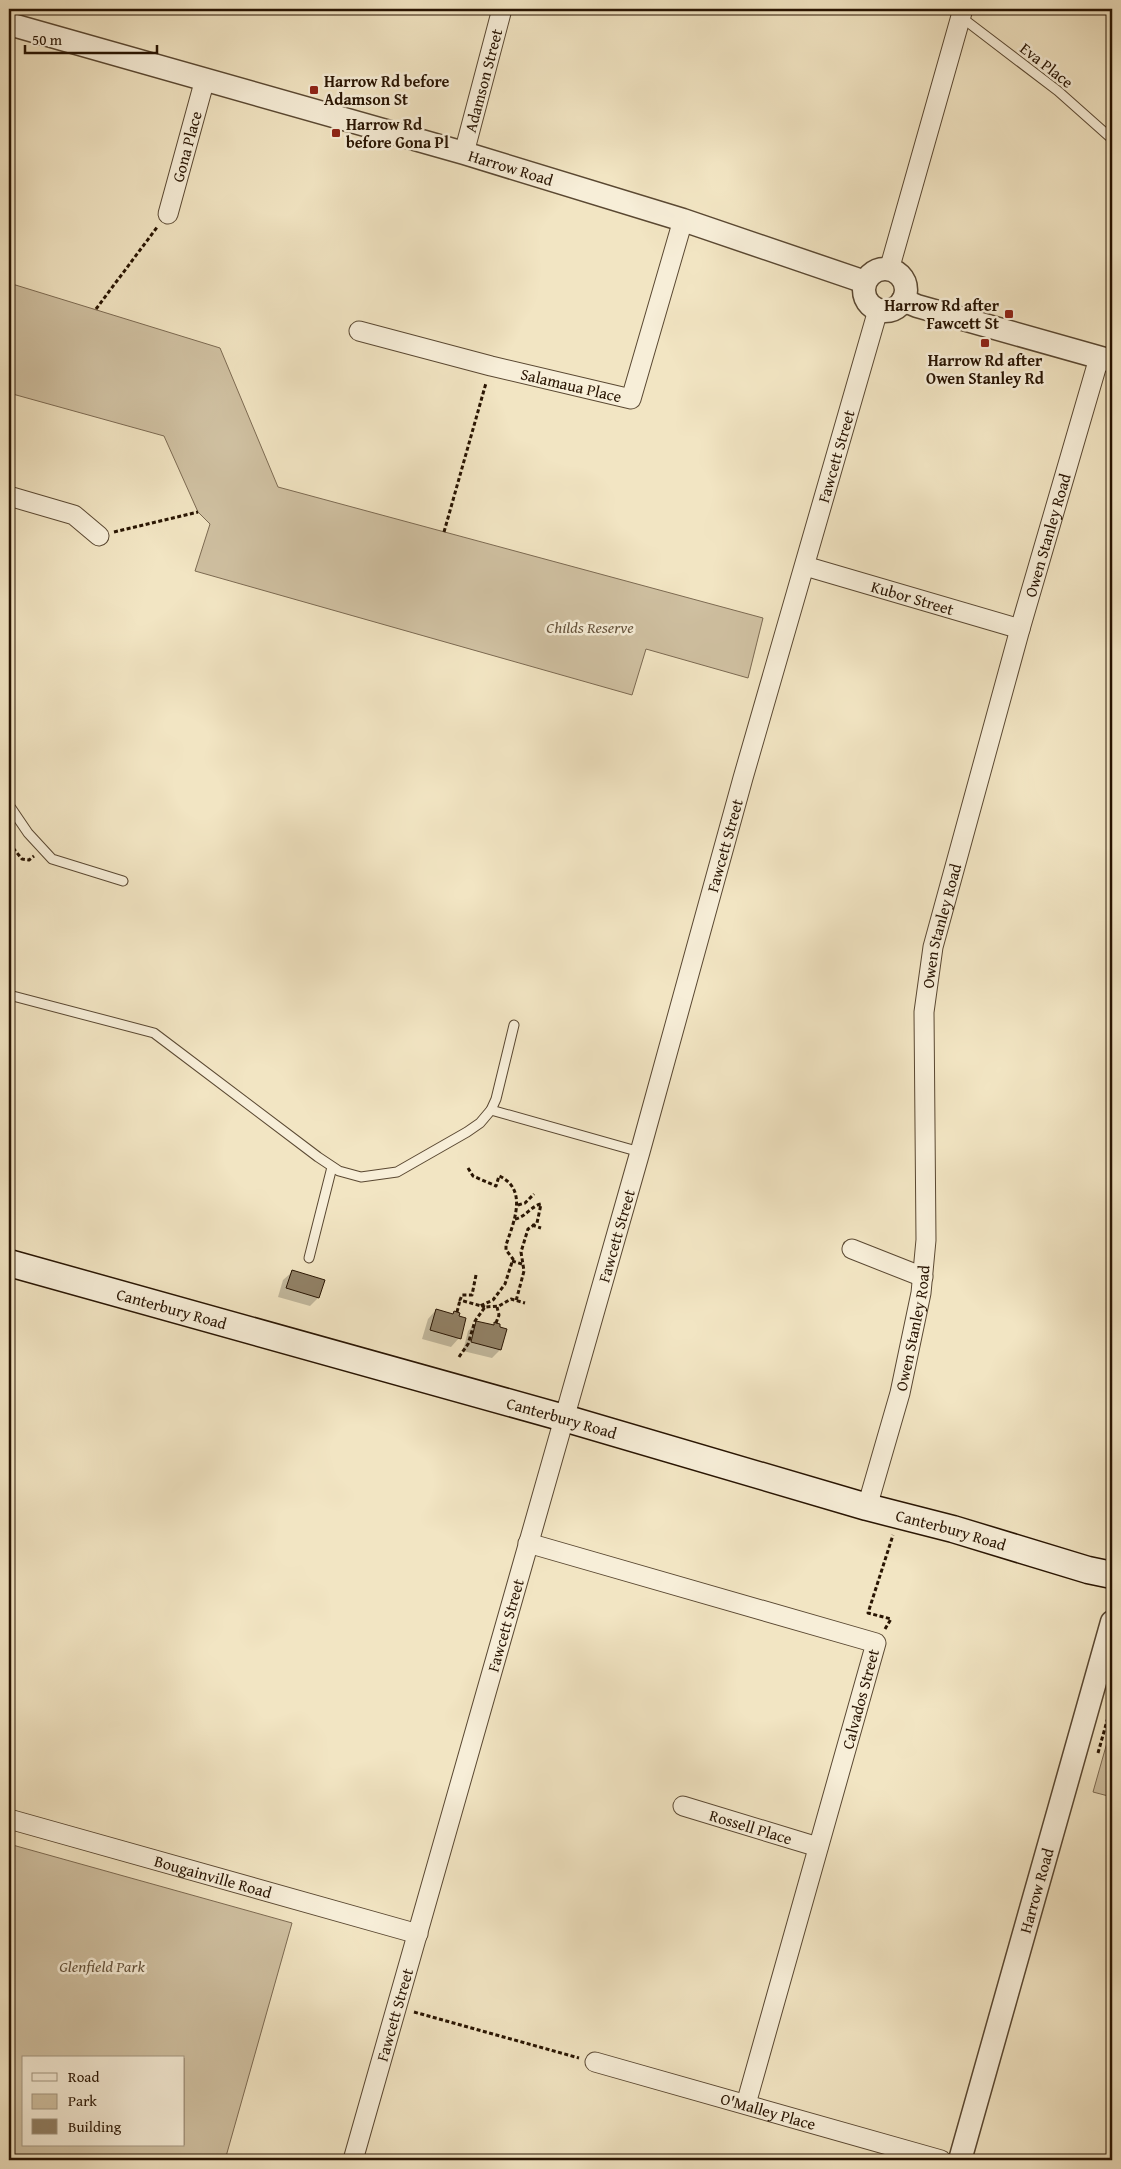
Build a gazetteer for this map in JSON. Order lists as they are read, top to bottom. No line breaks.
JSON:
{"streets":{"main road":["Canterbury Road"],"street":["Adamson Street","Gona Place","Harrow Road","Salamaua Place","Fawcett Street","Owen Stanley Road","Kubor Street","Calvados Street","Rossell Place","Bougainville Road","O'Malley Place"],"lane":["Eva Place"]},"crossings":[["Adamson Street","Harrow Road"],["Gona Place","Harrow Road"],["Harrow Road","Salamaua Place"],["Harrow Road","Fawcett Street"],["Fawcett Street","Kubor Street"],["Fawcett Street","Canterbury Road"],["Fawcett Street","Calvados Street"],["Fawcett Street","Bougainville Road"],["Owen Stanley Road","Kubor Street"],["Owen Stanley Road","Canterbury Road"],["Calvados Street","Rossell Place"],["Calvados Street","O'Malley Place"]],"parks":["Childs Reserve","Glenfield Park"],"places":{"transit":["Harrow Rd before Adamson St","Harrow Rd before Gona Pl","Harrow Rd after Fawcett St","Harrow Rd after Owen Stanley Rd"]},"legend":["Road","Park","Building"],"scale_bar":"50 m"}
